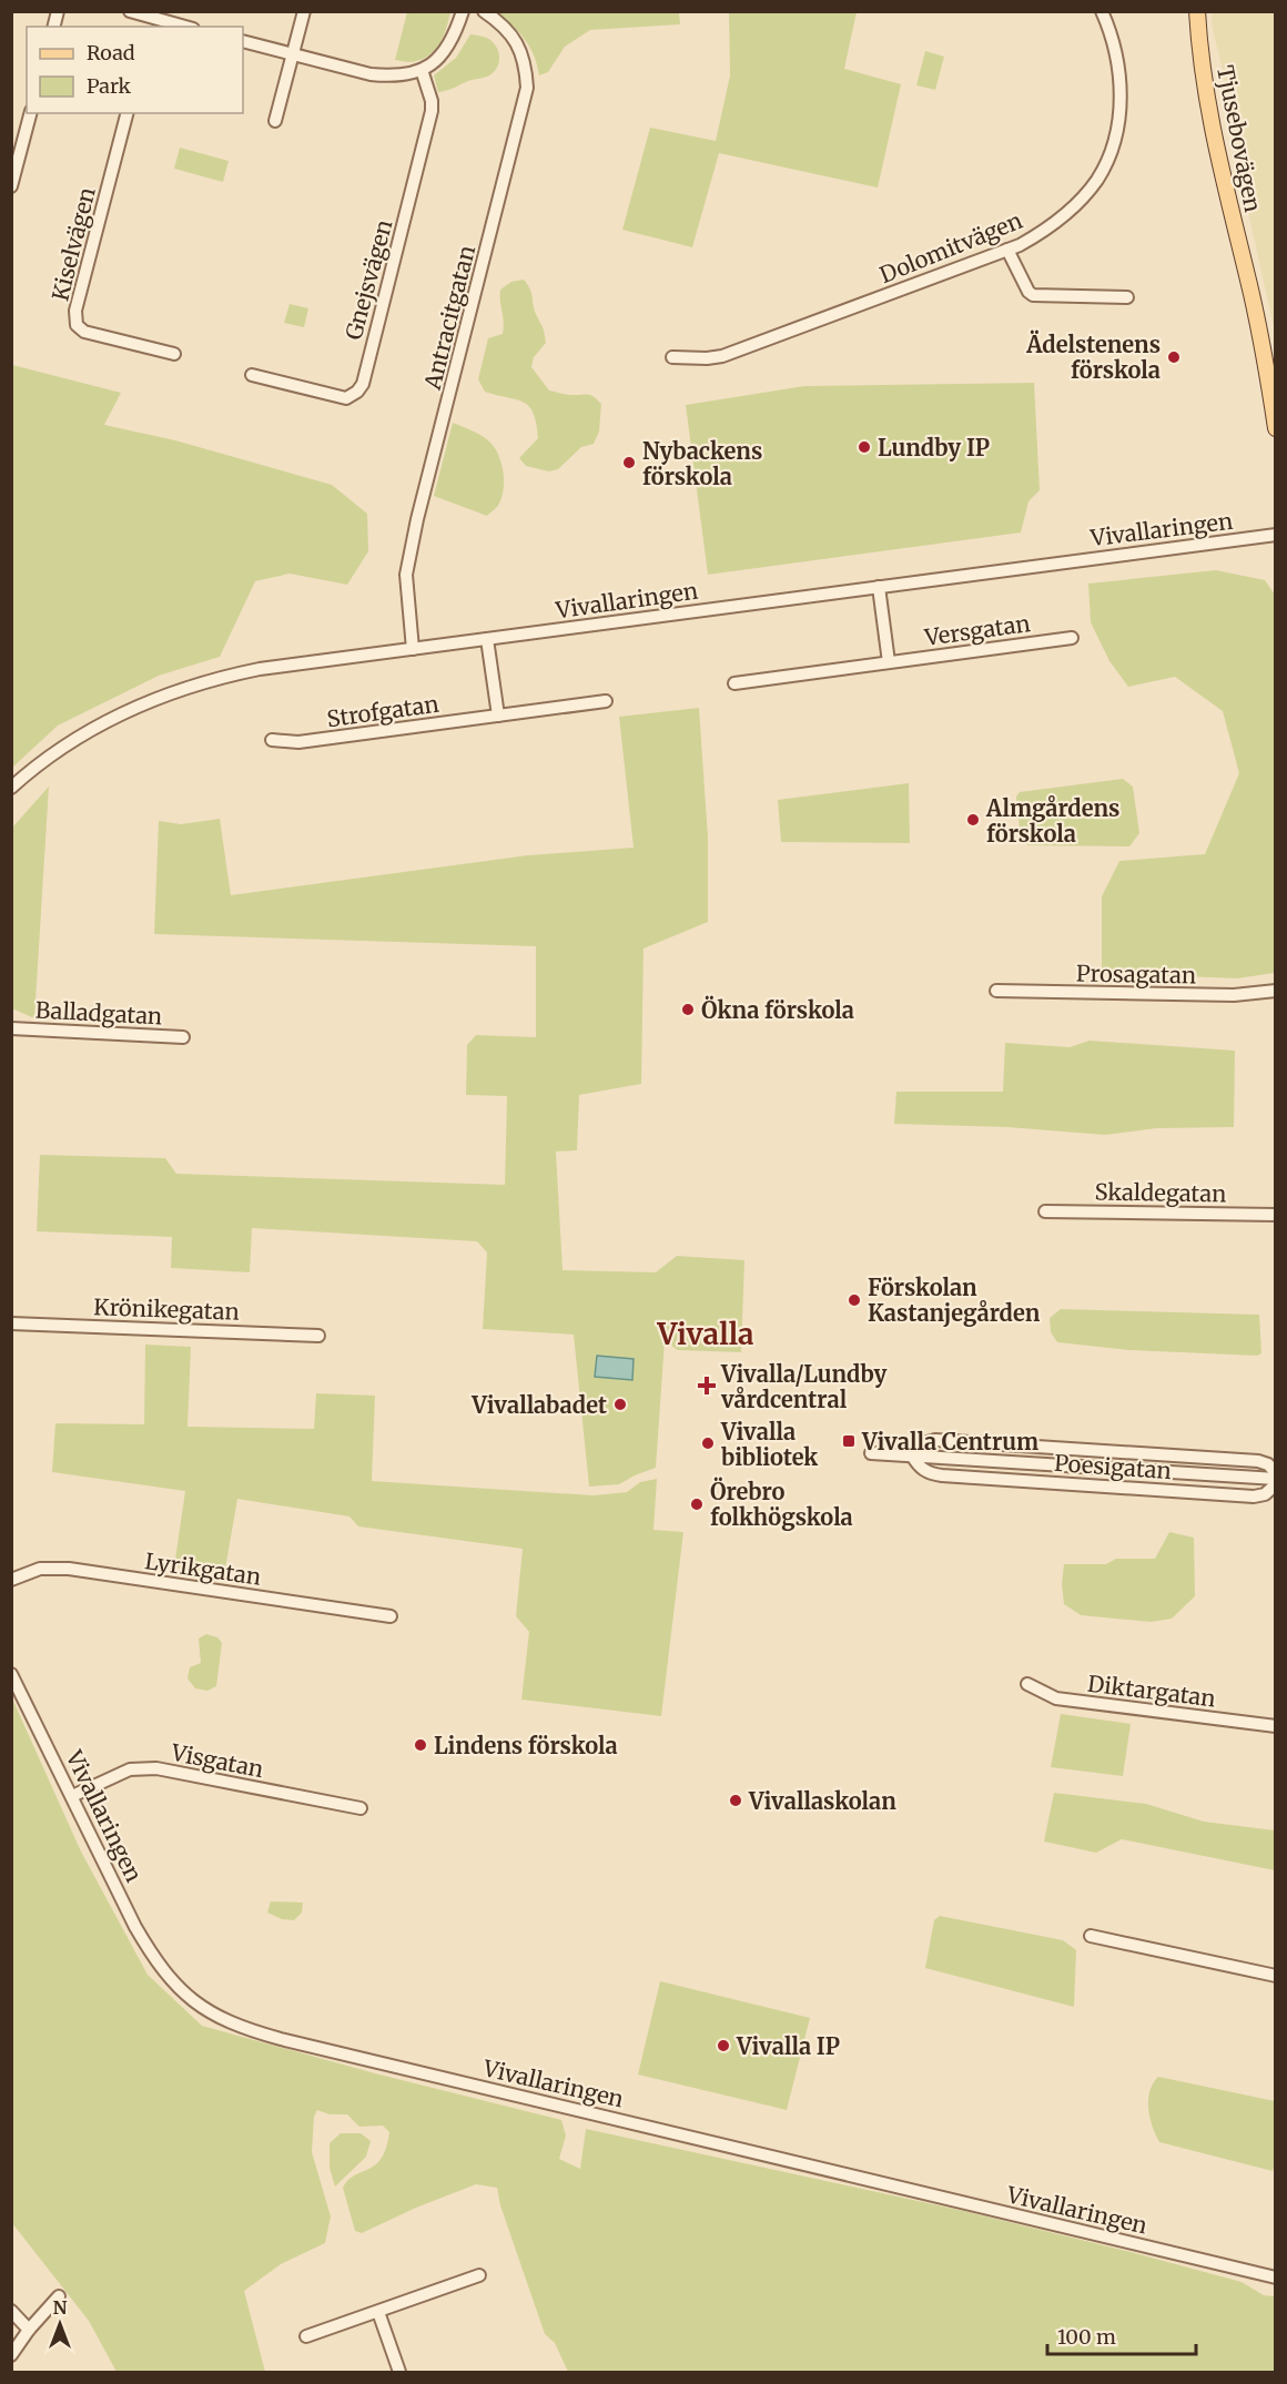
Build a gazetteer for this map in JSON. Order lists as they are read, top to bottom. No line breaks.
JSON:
{"streets":{"main road":["Tjusebovägen"],"street":["Kiselvägen","Dolomitvägen","Gnejsvägen","Antracitgatan","Vivallaringen","Versgatan","Strofgatan","Prosagatan","Balladgatan","Skaldegatan","Krönikegatan","Poesigatan","Lyrikgatan","Diktargatan","Visgatan"]},"crossings":[["Antracitgatan","Vivallaringen"],["Vivallaringen","Visgatan"]],"districts":["Vivalla"],"places":{"other":["Ädelstenens förskola","Lundby IP","Nybackens förskola","Almgårdens förskola","Ökna förskola","Förskolan Kastanjegården","Vivallabadet","Vivalla bibliotek","Örebro folkhögskola","Lindens förskola","Vivallaskolan","Vivalla IP"],"health":["Vivalla/Lundby vårdcentral"],"transit":["Vivalla Centrum"]},"legend":["Road","Park"],"scale_bar":"100 m","north":"top"}
